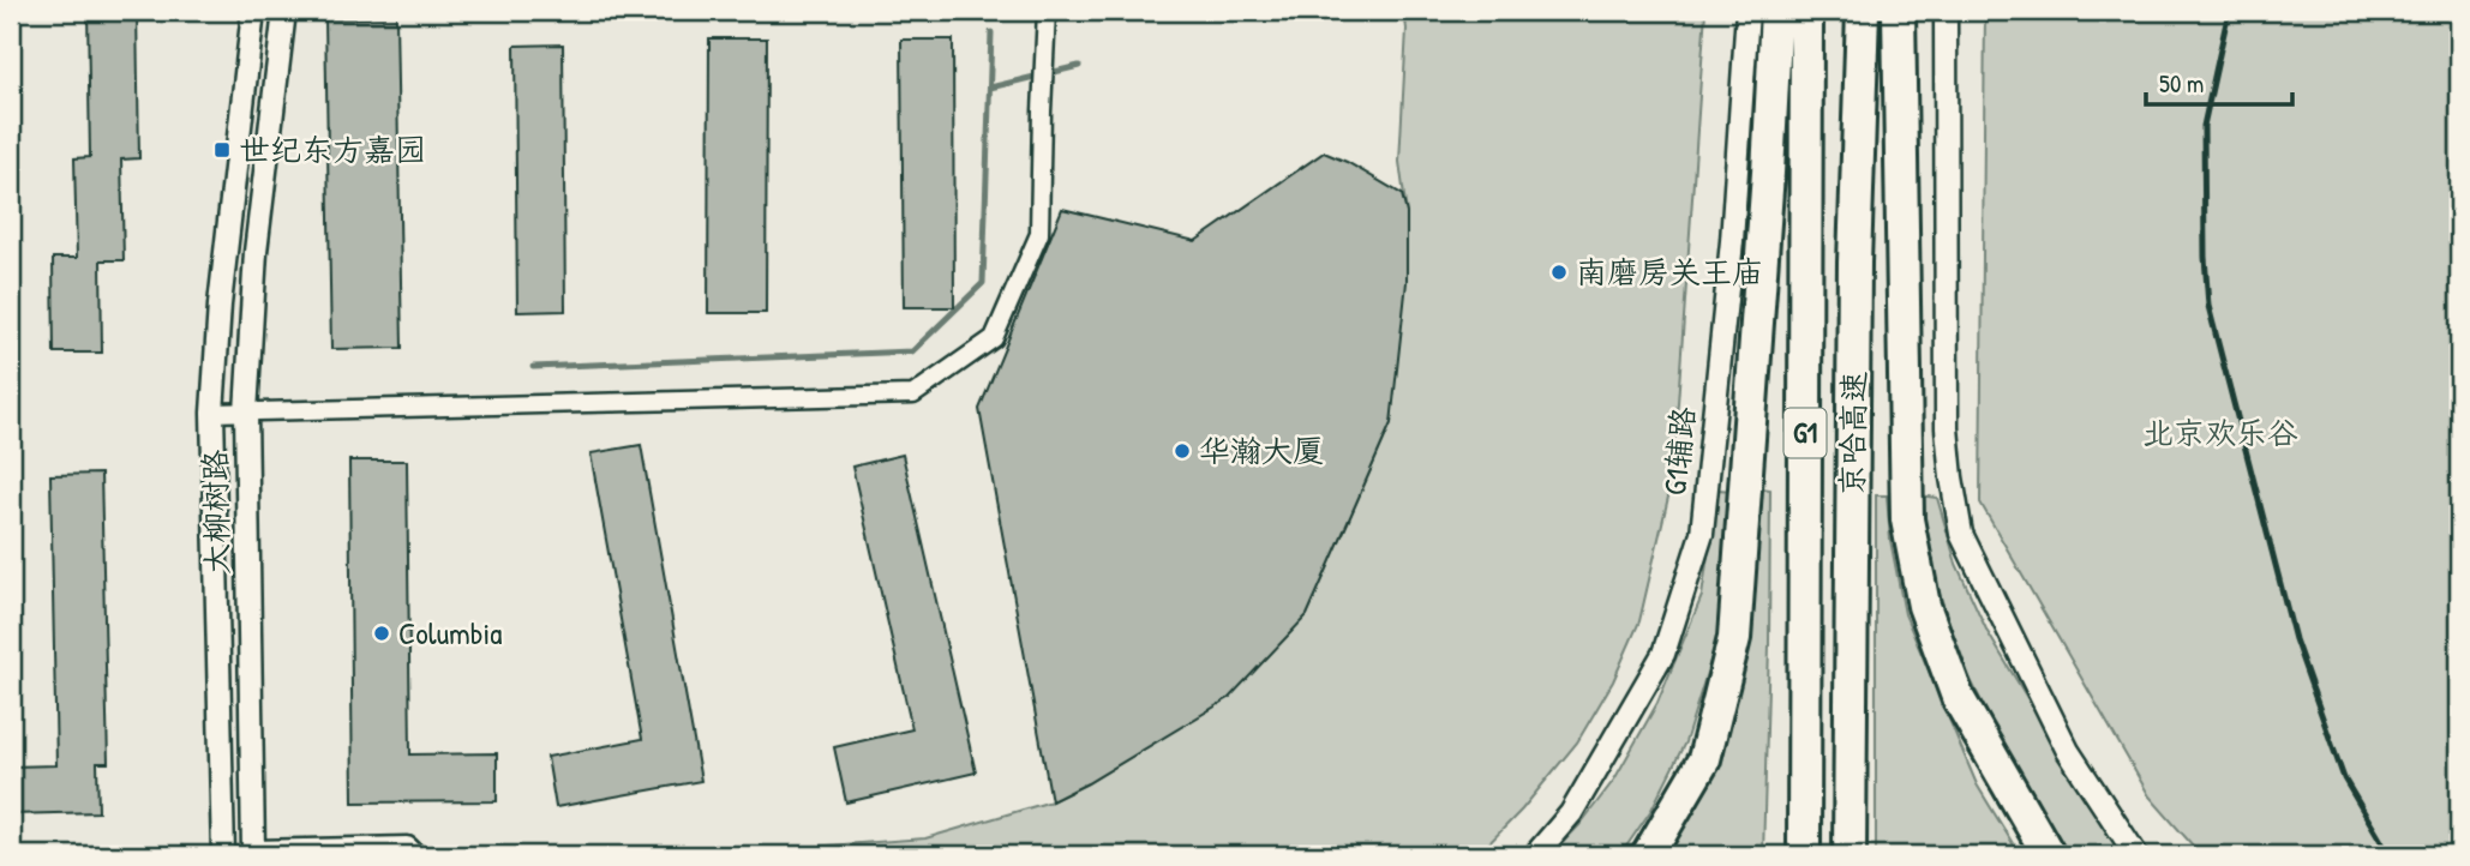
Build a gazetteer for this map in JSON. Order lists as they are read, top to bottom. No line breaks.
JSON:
{"streets":{"highway":["G1","京哈高速"],"street":["G1辅路","大柳树路"]},"parks":["北京欢乐谷"],"places":{"transit":["世纪东方嘉园"],"other":["南磨房关王庙","华瀚大厦","Columbia"]},"scale_bar":"50 m"}
